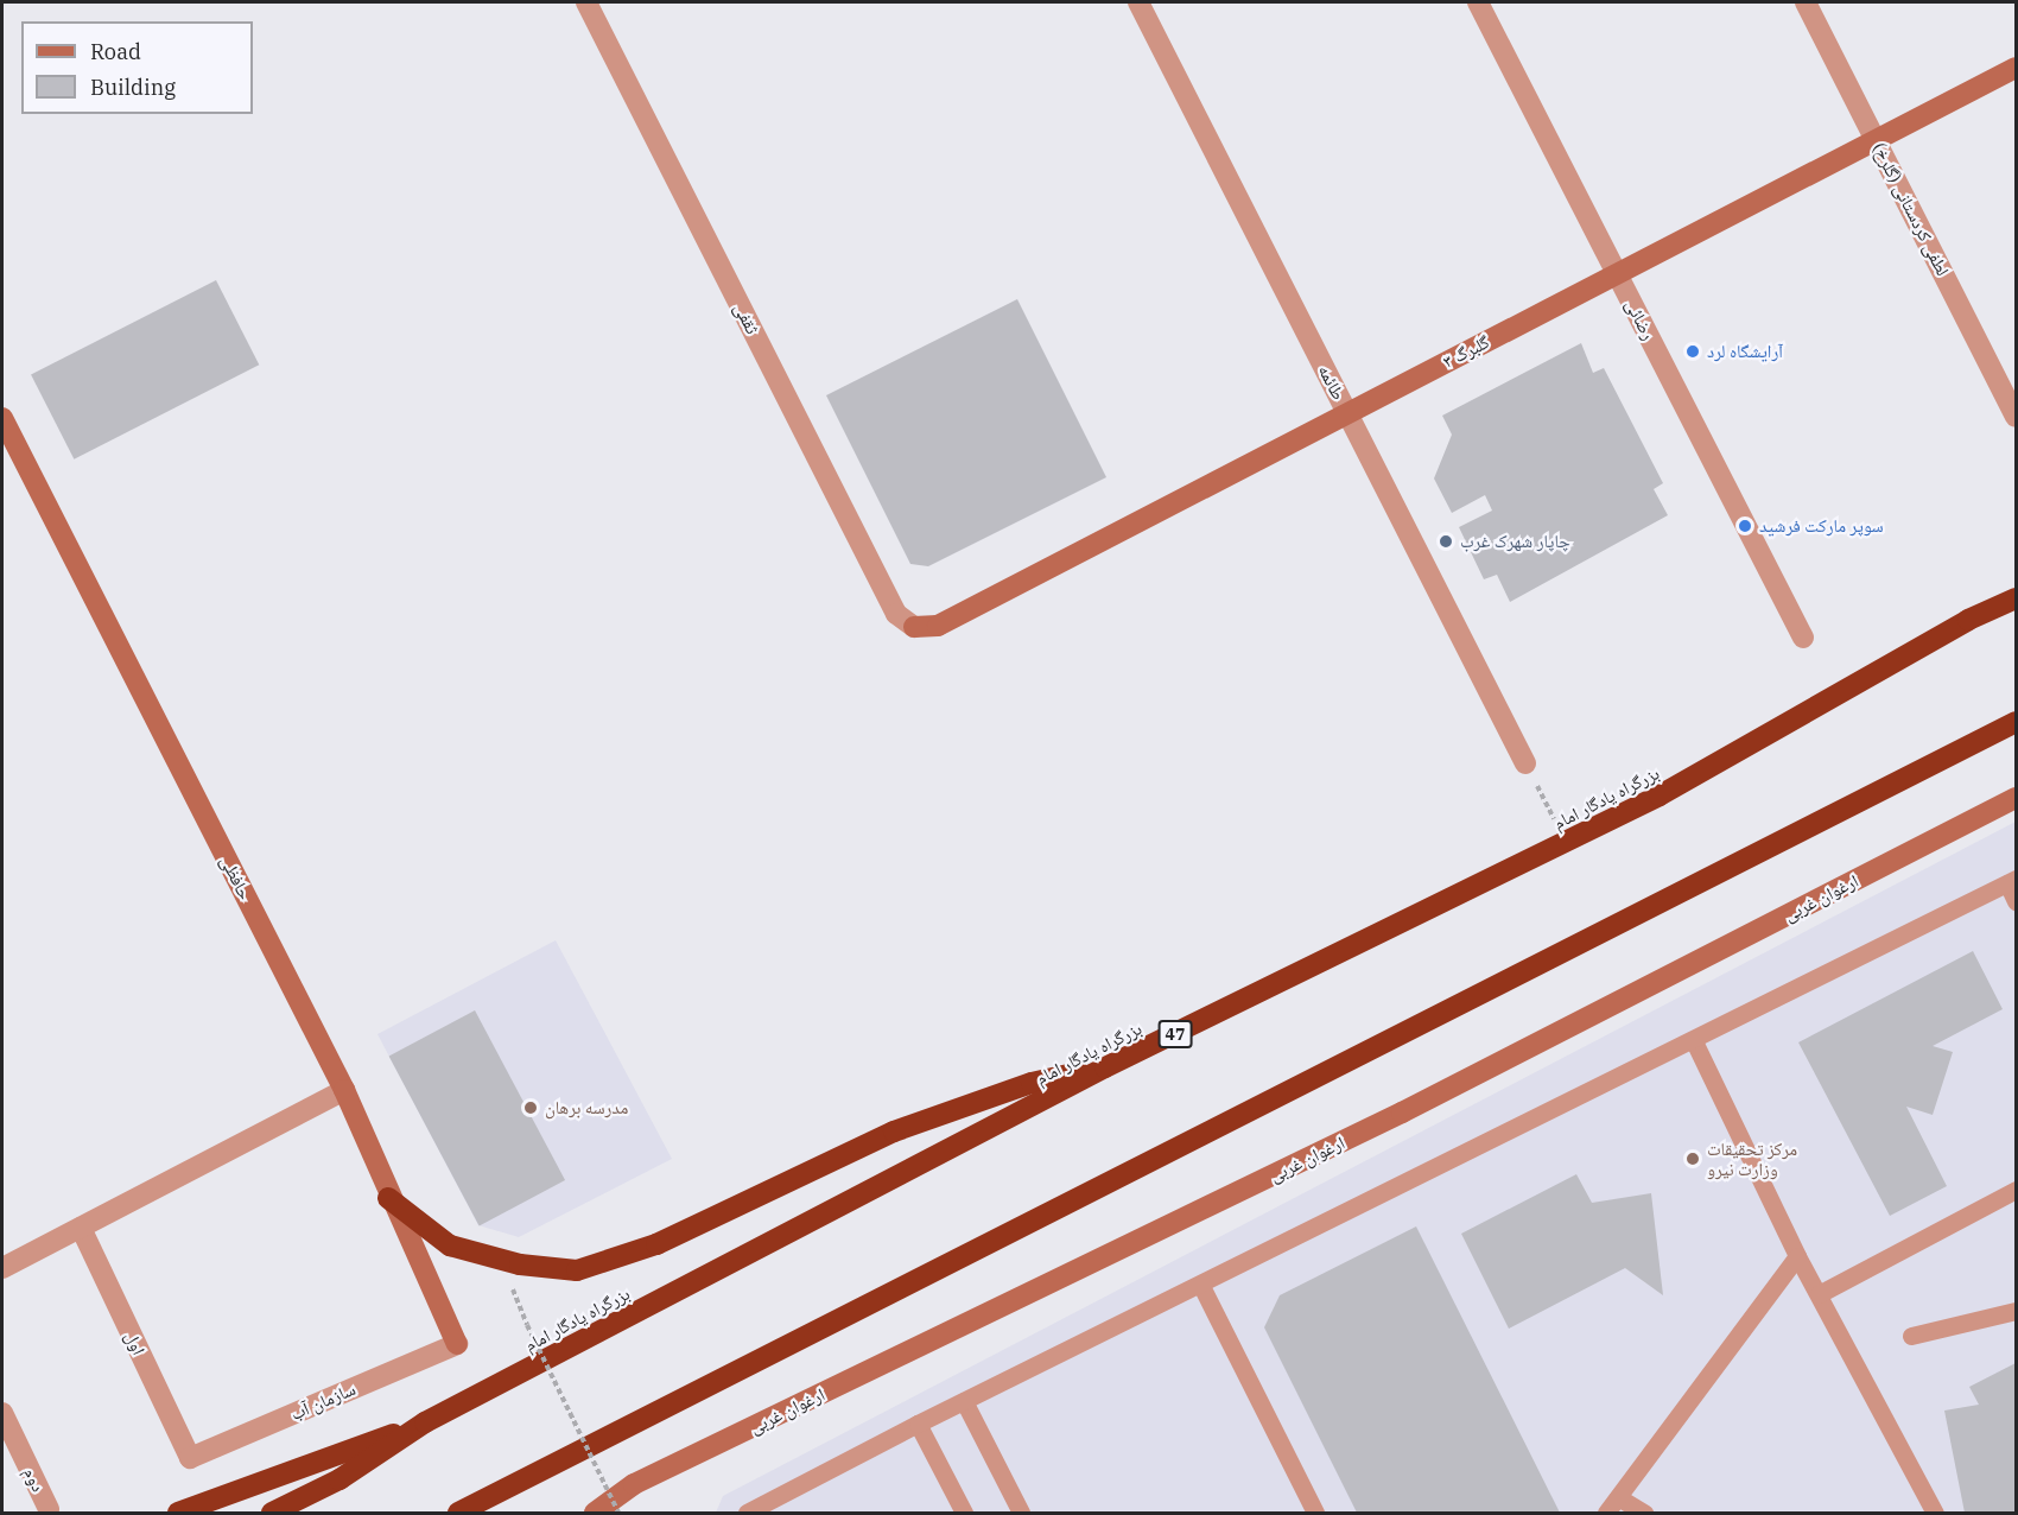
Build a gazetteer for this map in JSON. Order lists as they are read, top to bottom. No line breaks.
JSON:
{"streets":{"highway":["بزرگراه یادگار امام","47"],"street":["لطفی کردستانی (گلرخ)","ثقفی","رضائی","گلبرگ ۳","طائمه","حافظی","ارغوان غربی","اول","سازمان آب","دوم"]},"crossings":[["لطفی کردستانی (گلرخ)","گلبرگ ۳"],["ثقفی","گلبرگ ۳"],["رضائی","گلبرگ ۳"],["گلبرگ ۳","طائمه"],["حافظی","سازمان آب"],["اول","سازمان آب"]],"places":["آرایشگاه لرد","سوپر مارکت فرشید","چاپار شهرک غرب","مدرسه برهان","مرکز تحقیقات وزارت نیرو"],"legend":["Road","Building"]}
